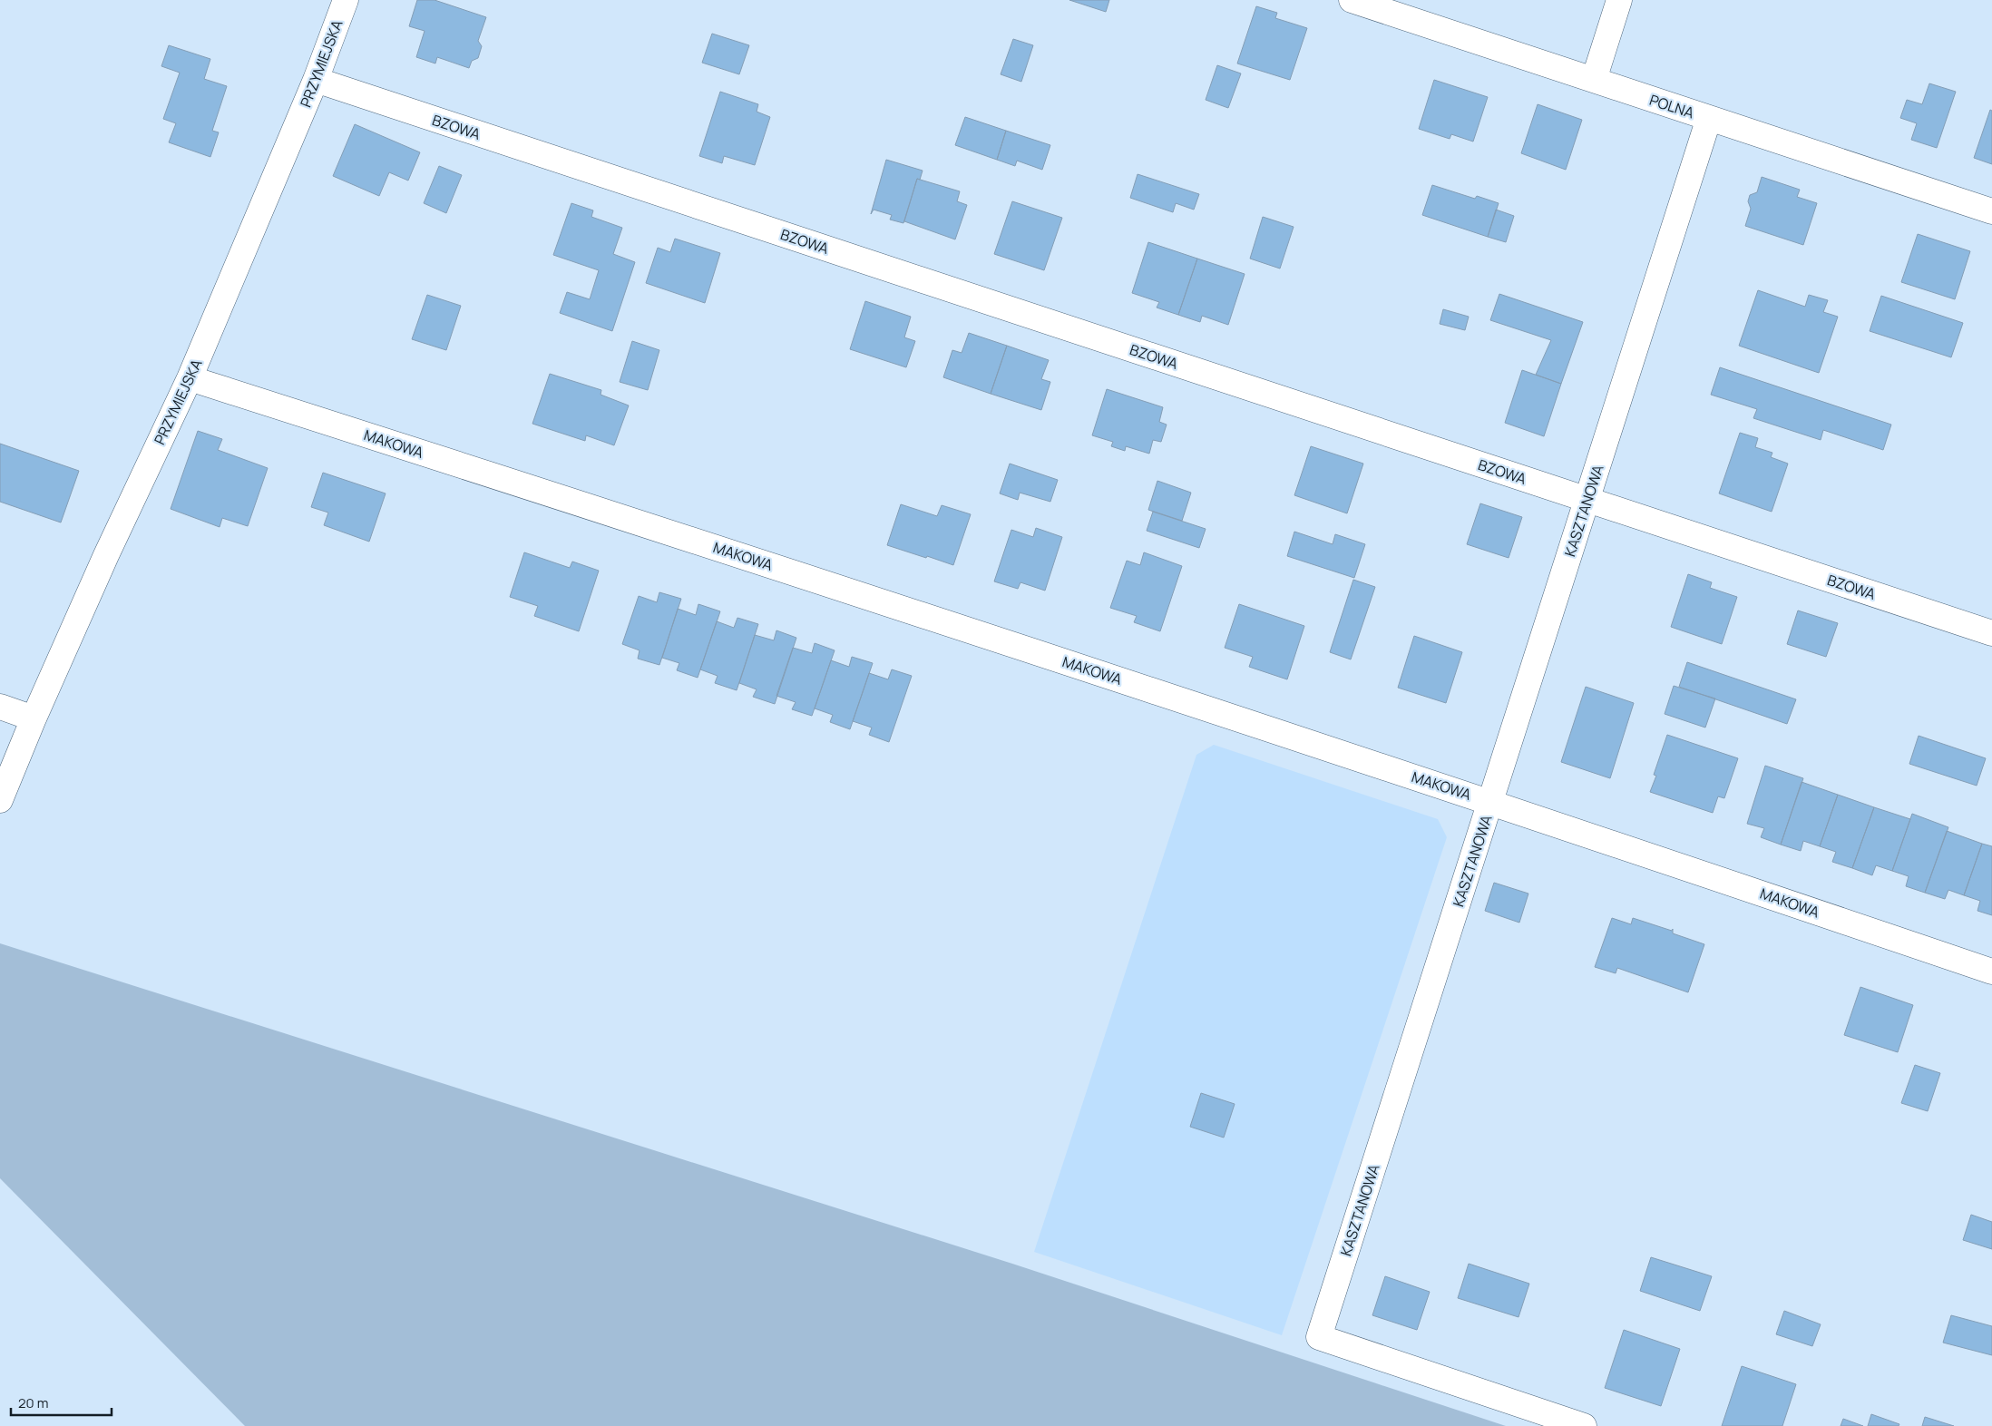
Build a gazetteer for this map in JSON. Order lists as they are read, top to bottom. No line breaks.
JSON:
{"streets":{"street":["PRZYMIEJSKA","POLNA","BZOWA","MAKOWA","KASZTANOWA"]},"crossings":[["PRZYMIEJSKA","BZOWA"],["PRZYMIEJSKA","MAKOWA"],["POLNA","KASZTANOWA"],["BZOWA","KASZTANOWA"],["MAKOWA","KASZTANOWA"]],"scale_bar":"20 m"}
